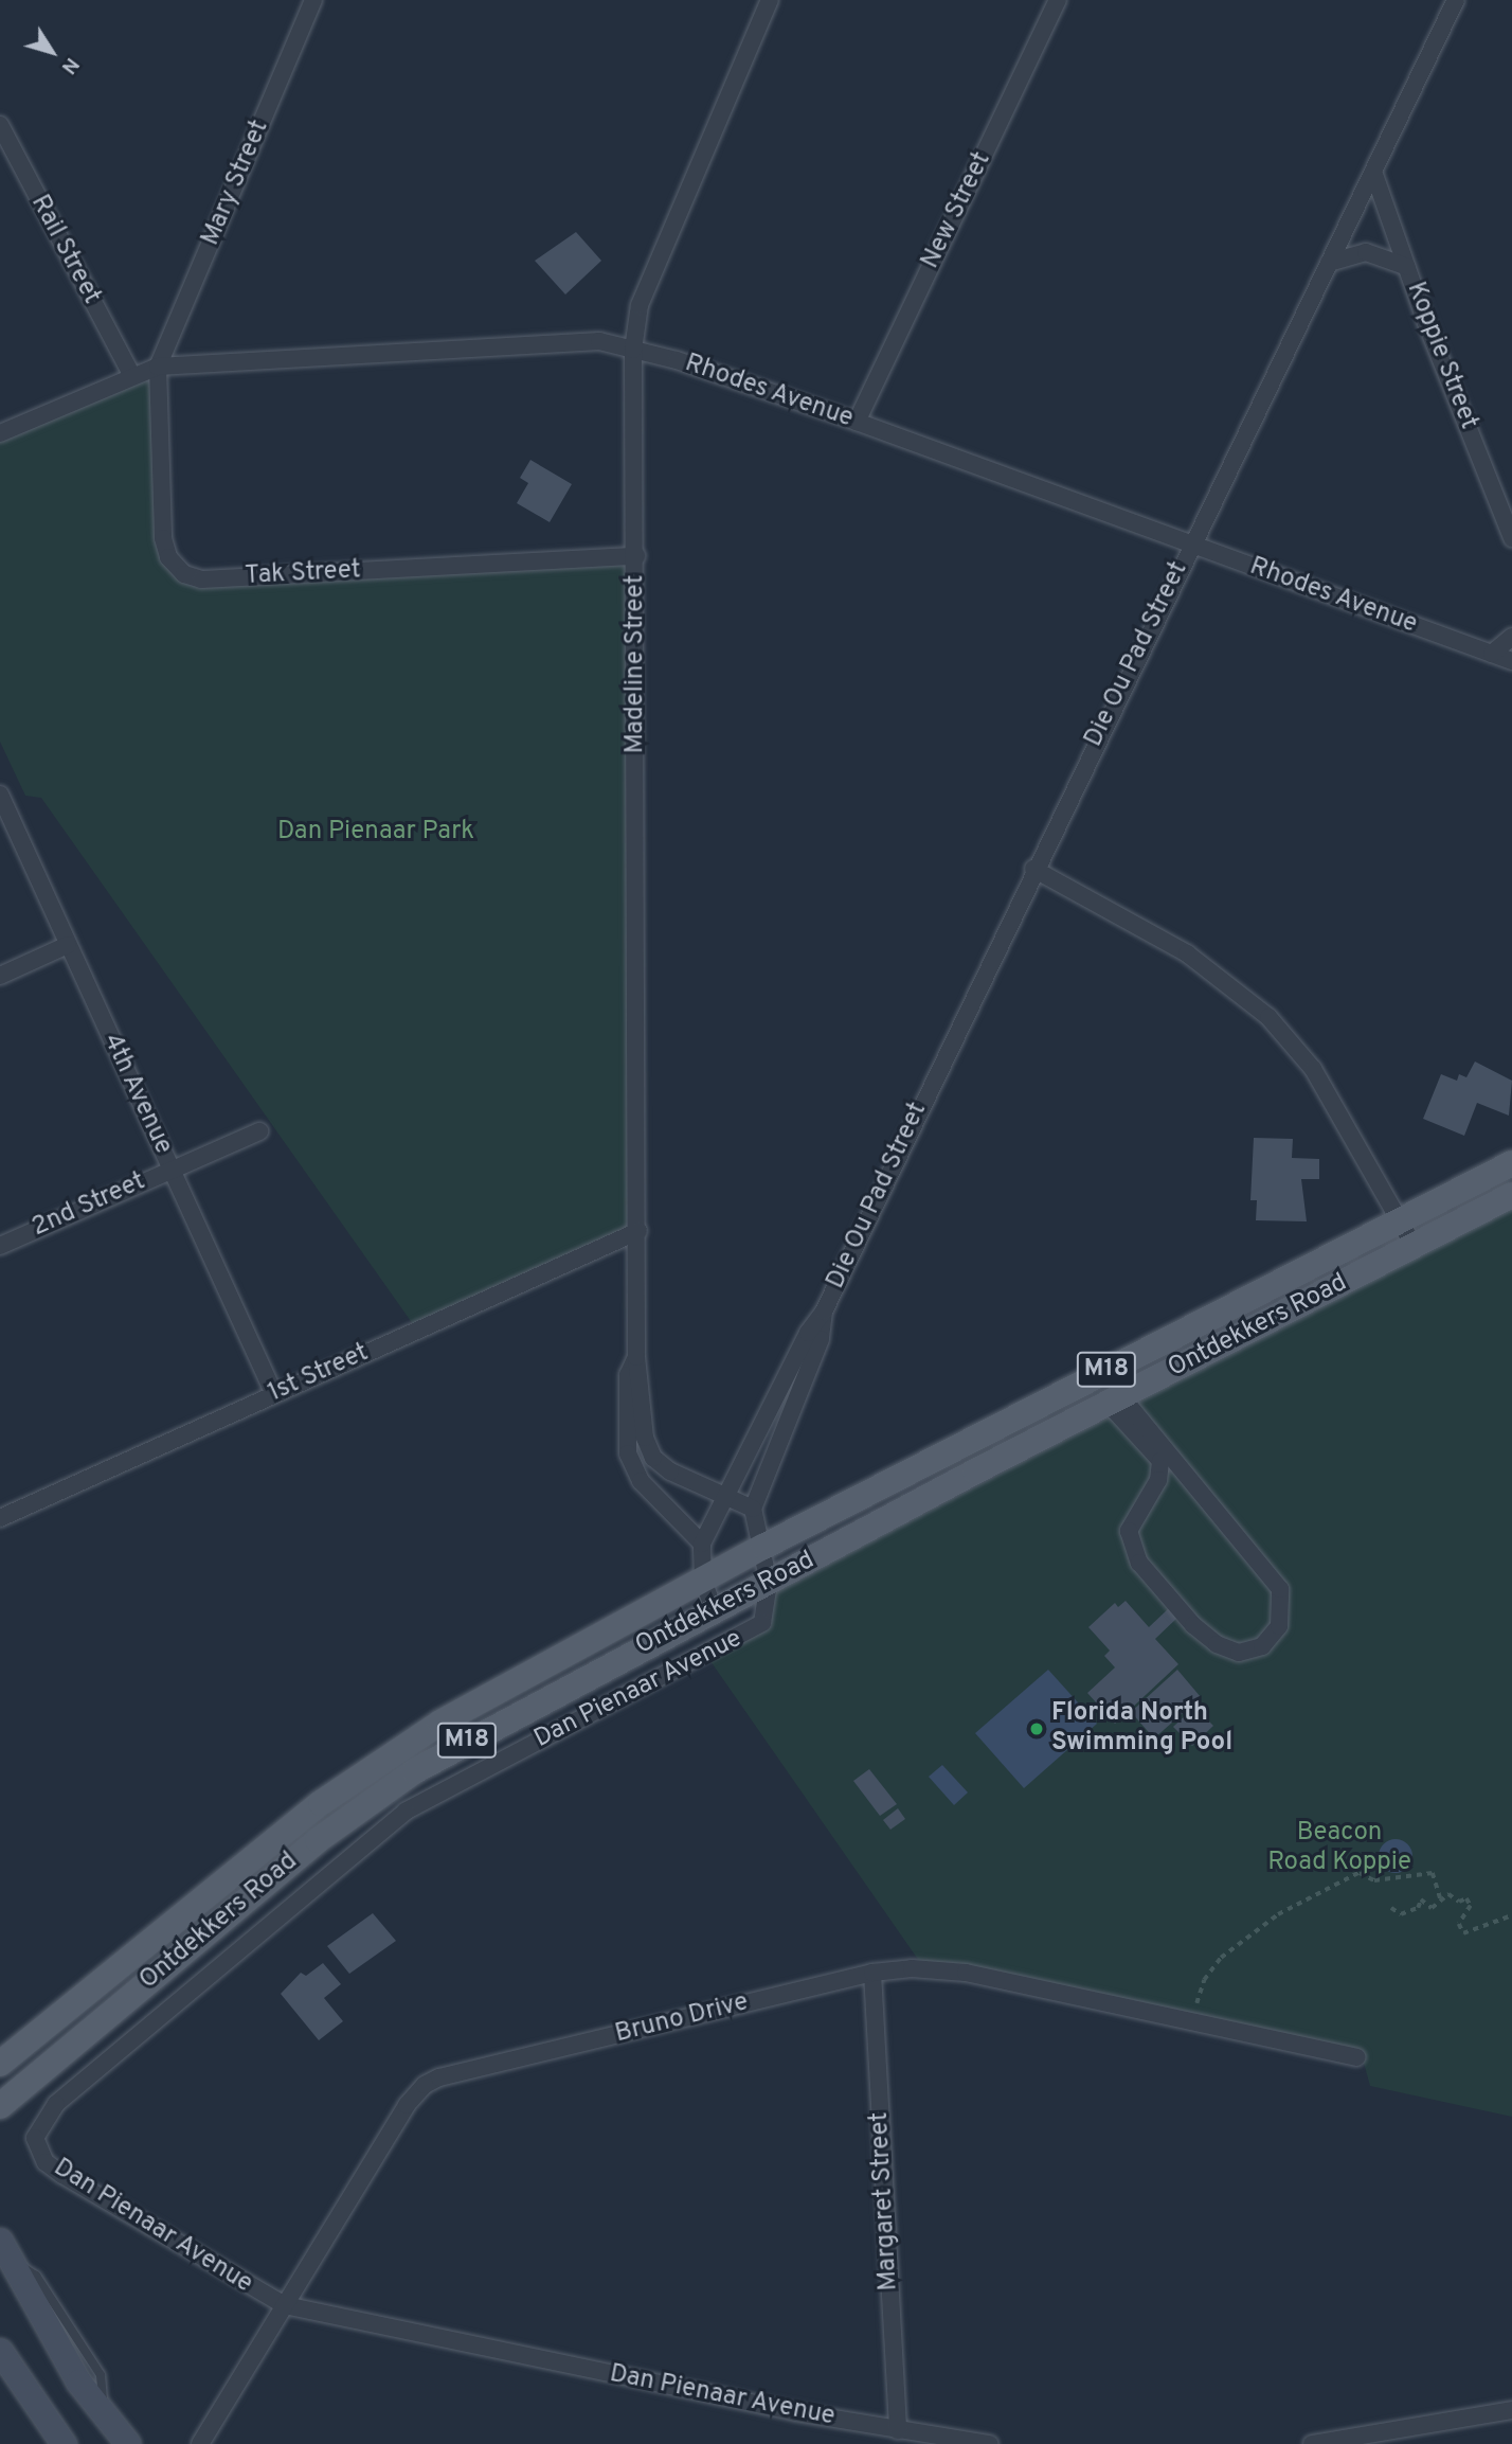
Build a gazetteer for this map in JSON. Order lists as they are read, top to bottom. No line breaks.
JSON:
{"streets":{"main road":["Ontdekkers Road","M18"],"street":["Mary Street","New Street","Rail Street","Koppie Street","Rhodes Avenue","Tak Street","Die Ou Pad Street","Madeline Street","4th Avenue","2nd Street","1st Street","Dan Pienaar Avenue","Bruno Drive","Margaret Street"]},"crossings":[["Mary Street","Rhodes Avenue"],["Mary Street","Tak Street"],["New Street","Rhodes Avenue"],["Rail Street","Rhodes Avenue"],["Koppie Street","Die Ou Pad Street"],["Rhodes Avenue","Tak Street"],["Rhodes Avenue","Die Ou Pad Street"],["Rhodes Avenue","Madeline Street"],["Tak Street","Madeline Street"],["Die Ou Pad Street","Madeline Street"],["Die Ou Pad Street","Ontdekkers Road"],["Madeline Street","1st Street"],["4th Avenue","2nd Street"],["4th Avenue","1st Street"],["Ontdekkers Road","Dan Pienaar Avenue"],["Dan Pienaar Avenue","Bruno Drive"],["Dan Pienaar Avenue","Margaret Street"],["Bruno Drive","Margaret Street"]],"parks":["Dan Pienaar Park","Beacon Road Koppie"],"places":["Florida North Swimming Pool"],"north":"bottom right"}
